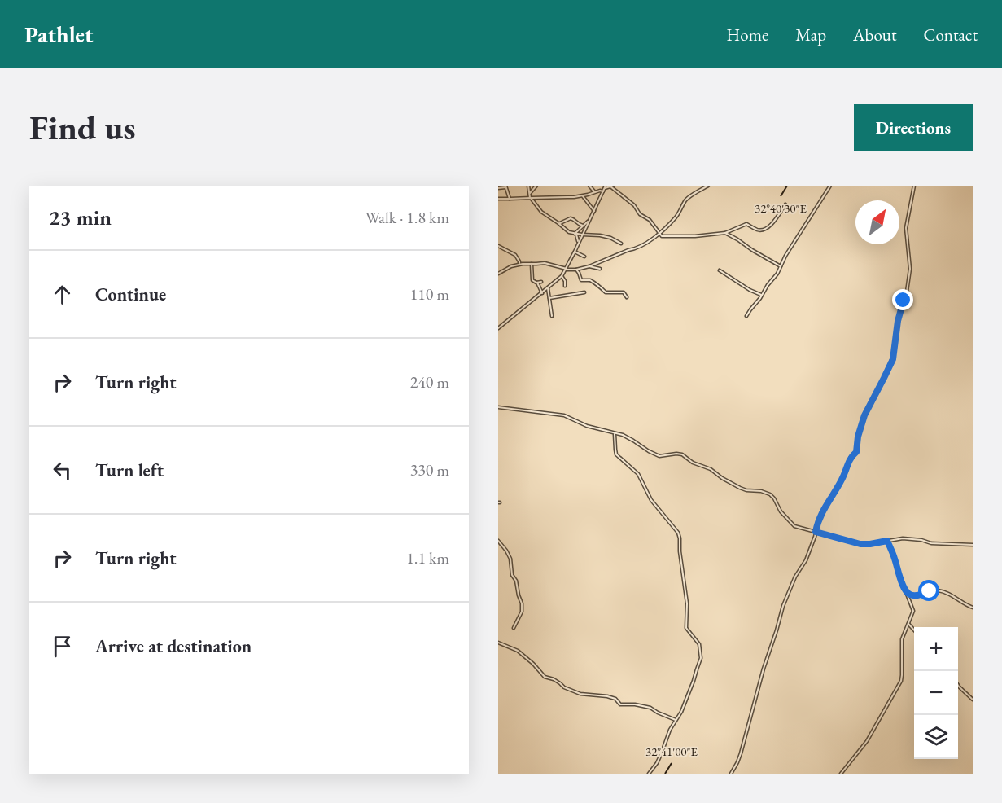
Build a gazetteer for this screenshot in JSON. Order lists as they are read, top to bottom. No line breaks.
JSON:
{"north":"top right","page":{"header":"Pathlet","nav":["Home","Map","About","Contact"],"buttons":"Directions","title":"Find us","heading":["23 min","Walk · 1.8 km"],"list":[["Continue","110 m"],["Turn right","240 m"],["Turn left","330 m"],["Turn right","1.1 km"],"Arrive at destination"],"map_buttons":["+","−"]},"coordinates":["32°40'30\"E","32°41'00\"E"]}
